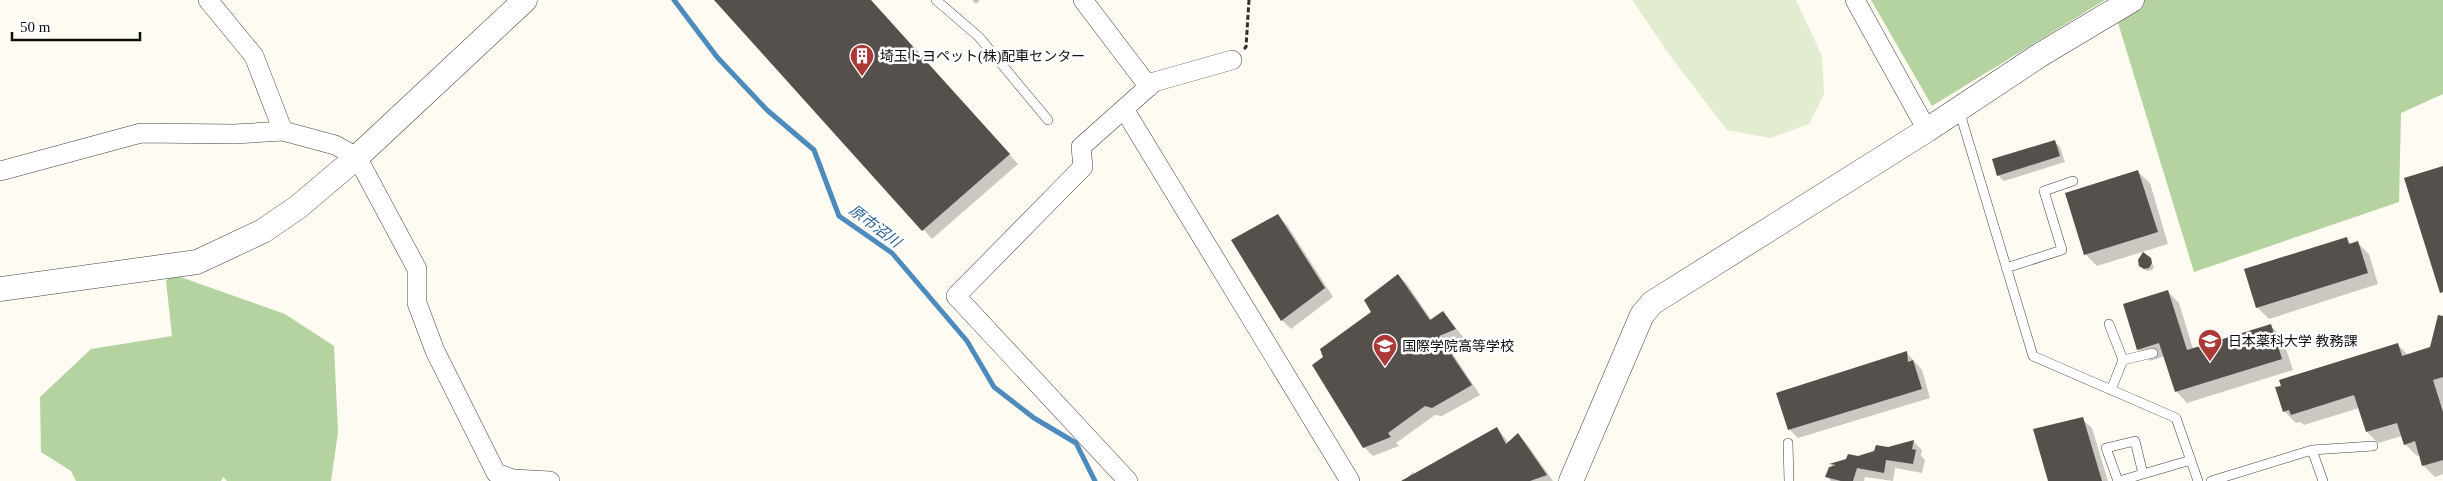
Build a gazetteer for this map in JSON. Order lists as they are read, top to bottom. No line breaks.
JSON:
{"water":["原市沼川"],"places":{"building":["埼玉トヨペット(株)配車センター"],"school or university":["日本薬科大学 教務課","国際学院高等学校"]},"scale_bar":"50 m"}
